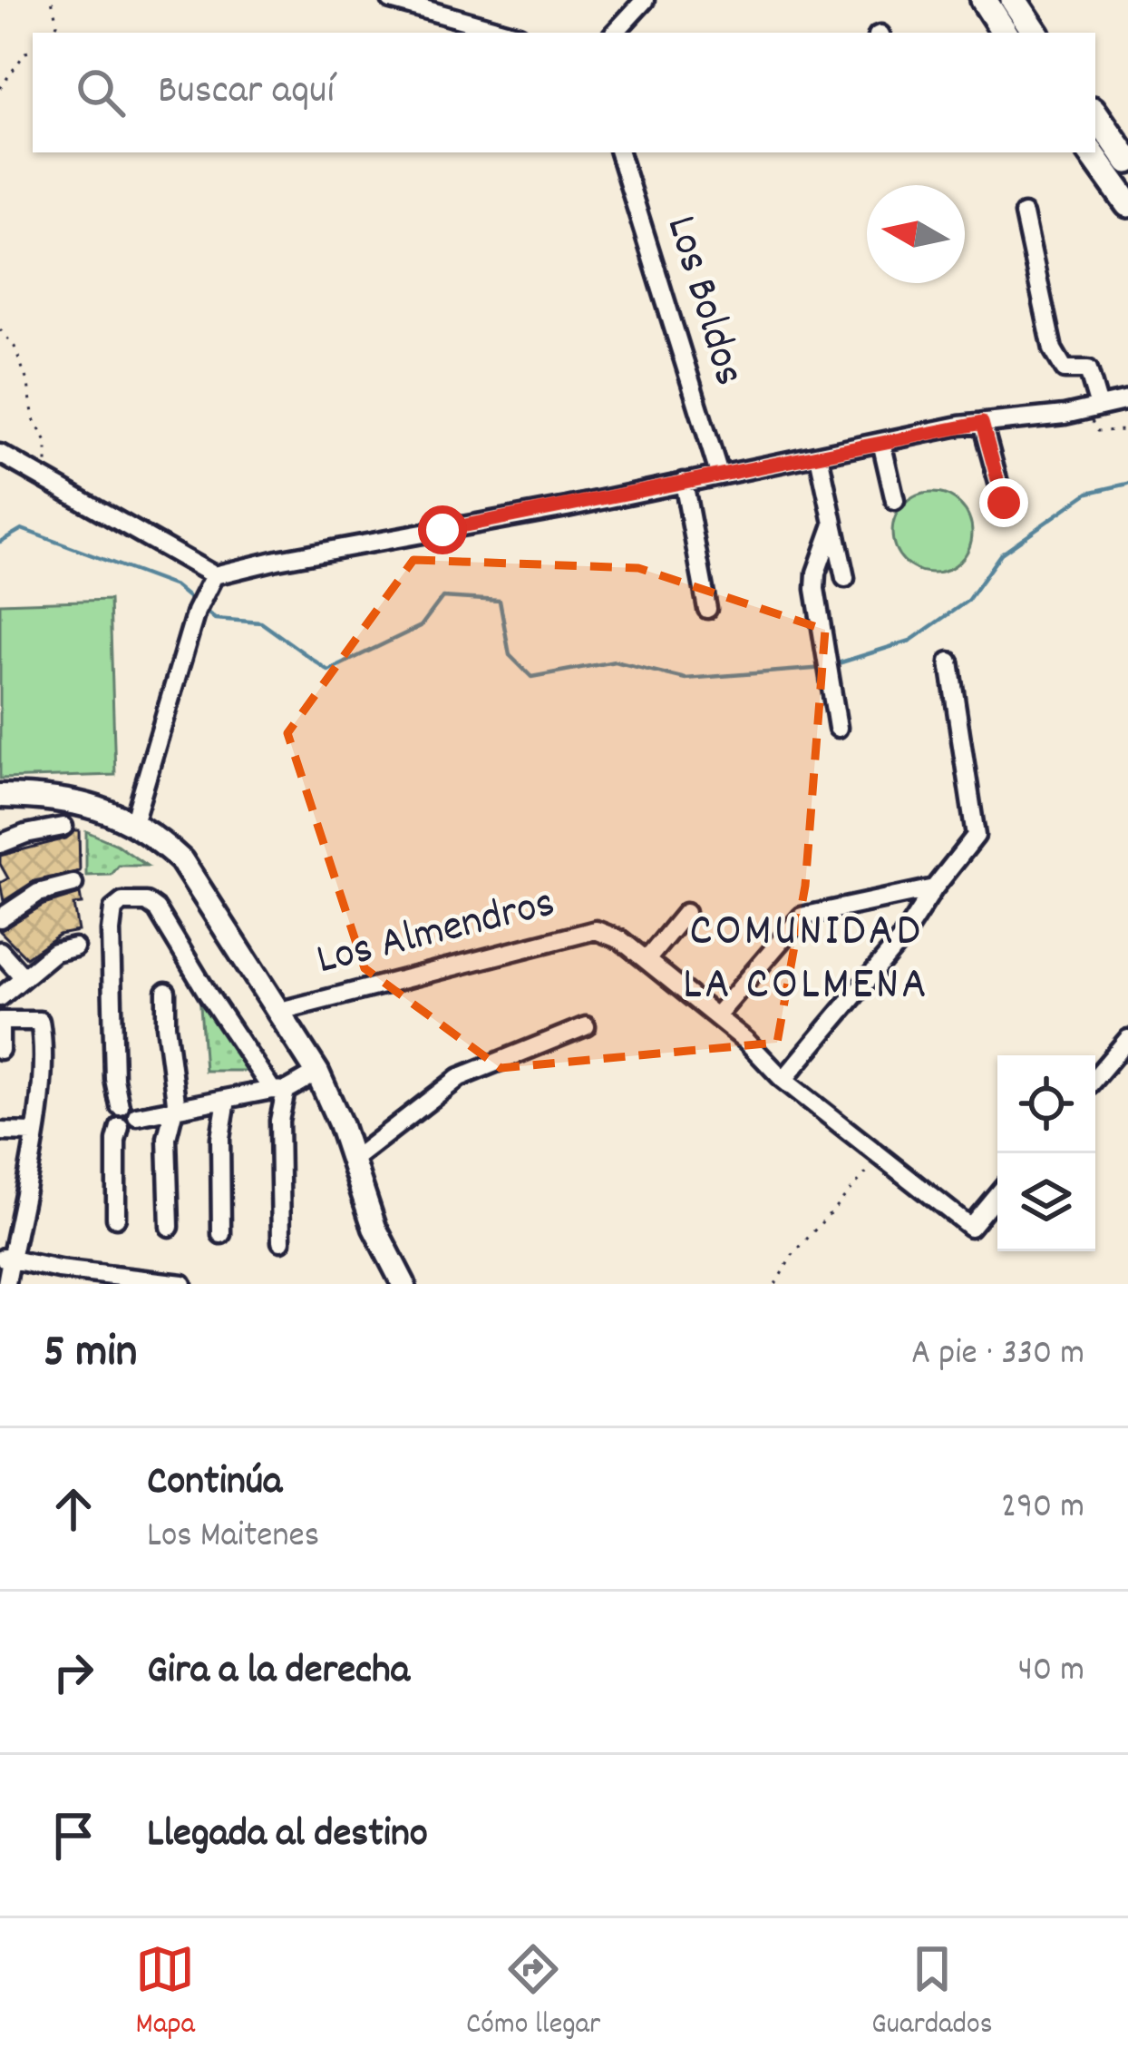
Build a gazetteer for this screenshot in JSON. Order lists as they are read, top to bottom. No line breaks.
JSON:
{"streets":{"street":["Los Boldos","Los Almendros"]},"districts":["COMUNIDAD LA COLMENA"],"north":"left","page":{"search":"Buscar aquí","heading":["5 min","A pie · 330 m"],"list":[["Continúa","Los Maitenes","290 m"],["Gira a la derecha","40 m"],"Llegada al destino"],"nav":["Mapa","Cómo llegar","Guardados"]}}
